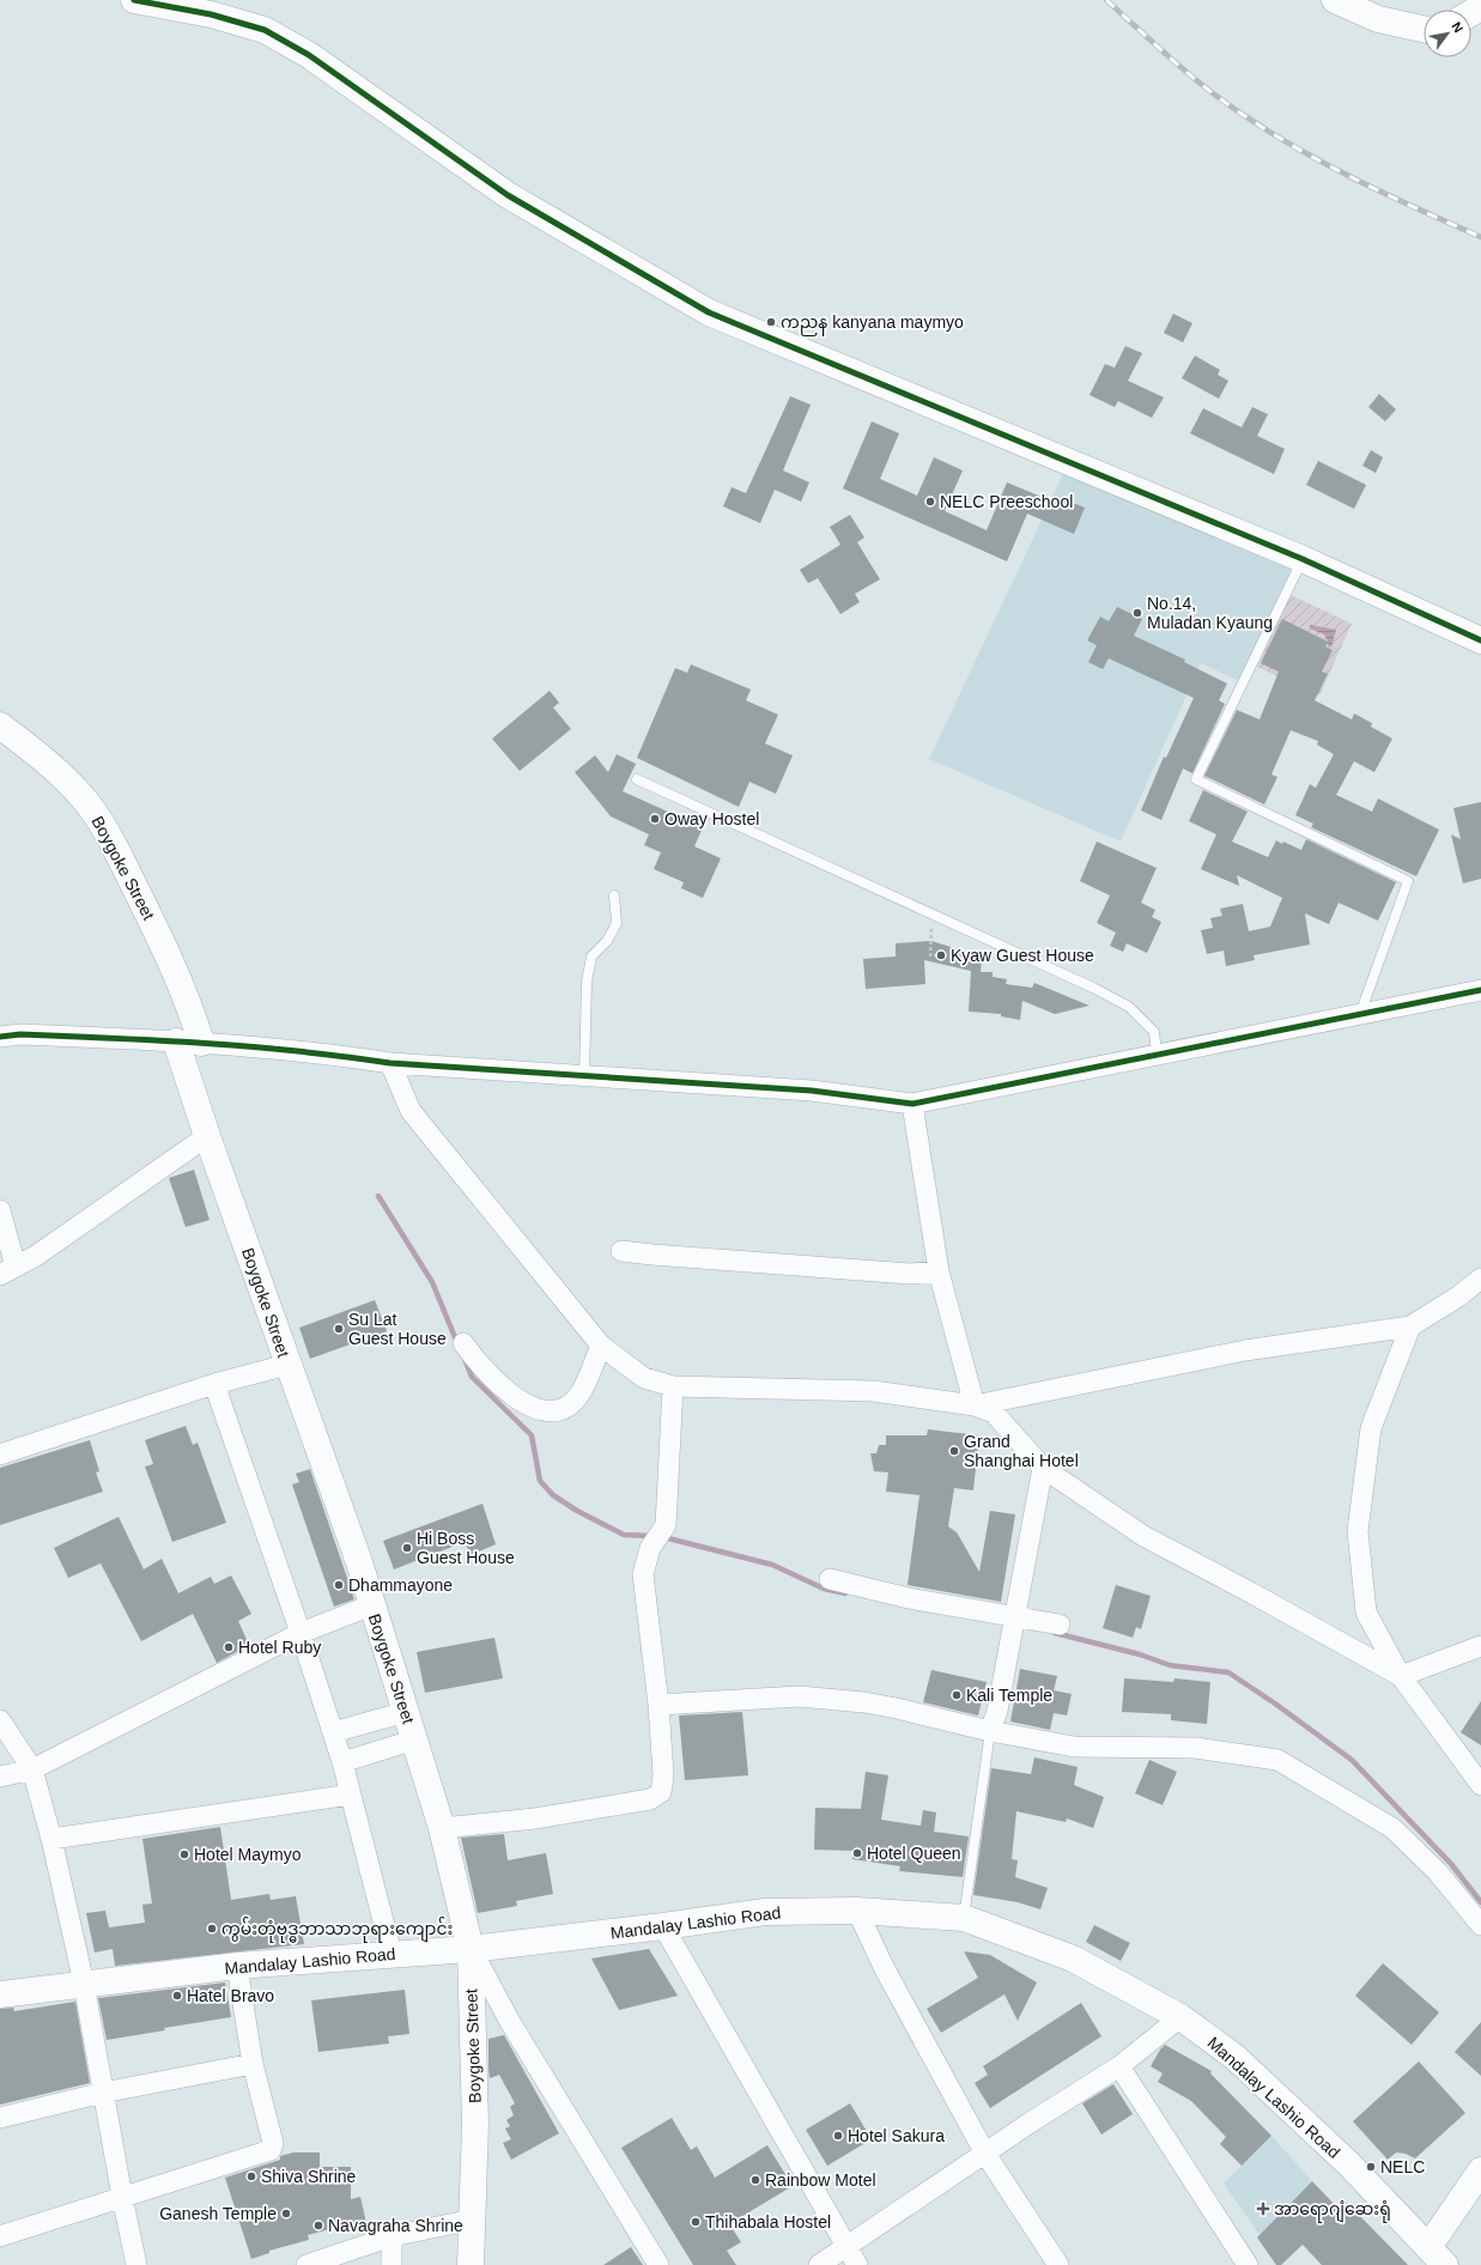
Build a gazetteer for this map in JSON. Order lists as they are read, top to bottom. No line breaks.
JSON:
{"streets":{"main road":["Boygoke Street","Mandalay Lashio Road"]},"crossings":[["Boygoke Street","Mandalay Lashio Road"]],"places":{"other":["ကညန kanyana maymyo","NELC Preeschool","No.14, Muladan Kyaung","Oway Hostel","Kyaw Guest House","Su Lat Guest House","Grand Shanghai Hotel","Hi Boss Guest House","Dhammayone","Hotel Ruby","Kali Temple","Hotel Queen","Hotel Maymyo","ကွမ်းတုံဗုဒ္ဓဘာသာဘုရားကျောင်း","Hatel Bravo","Hotel Sakura","NELC","Shiva Shrine","Rainbow Motel","Ganesh Temple","Thihabala Hostel","Navagraha Shrine"],"health":["အာရောဂျံဆေးရုံ"]},"north":"top right"}
